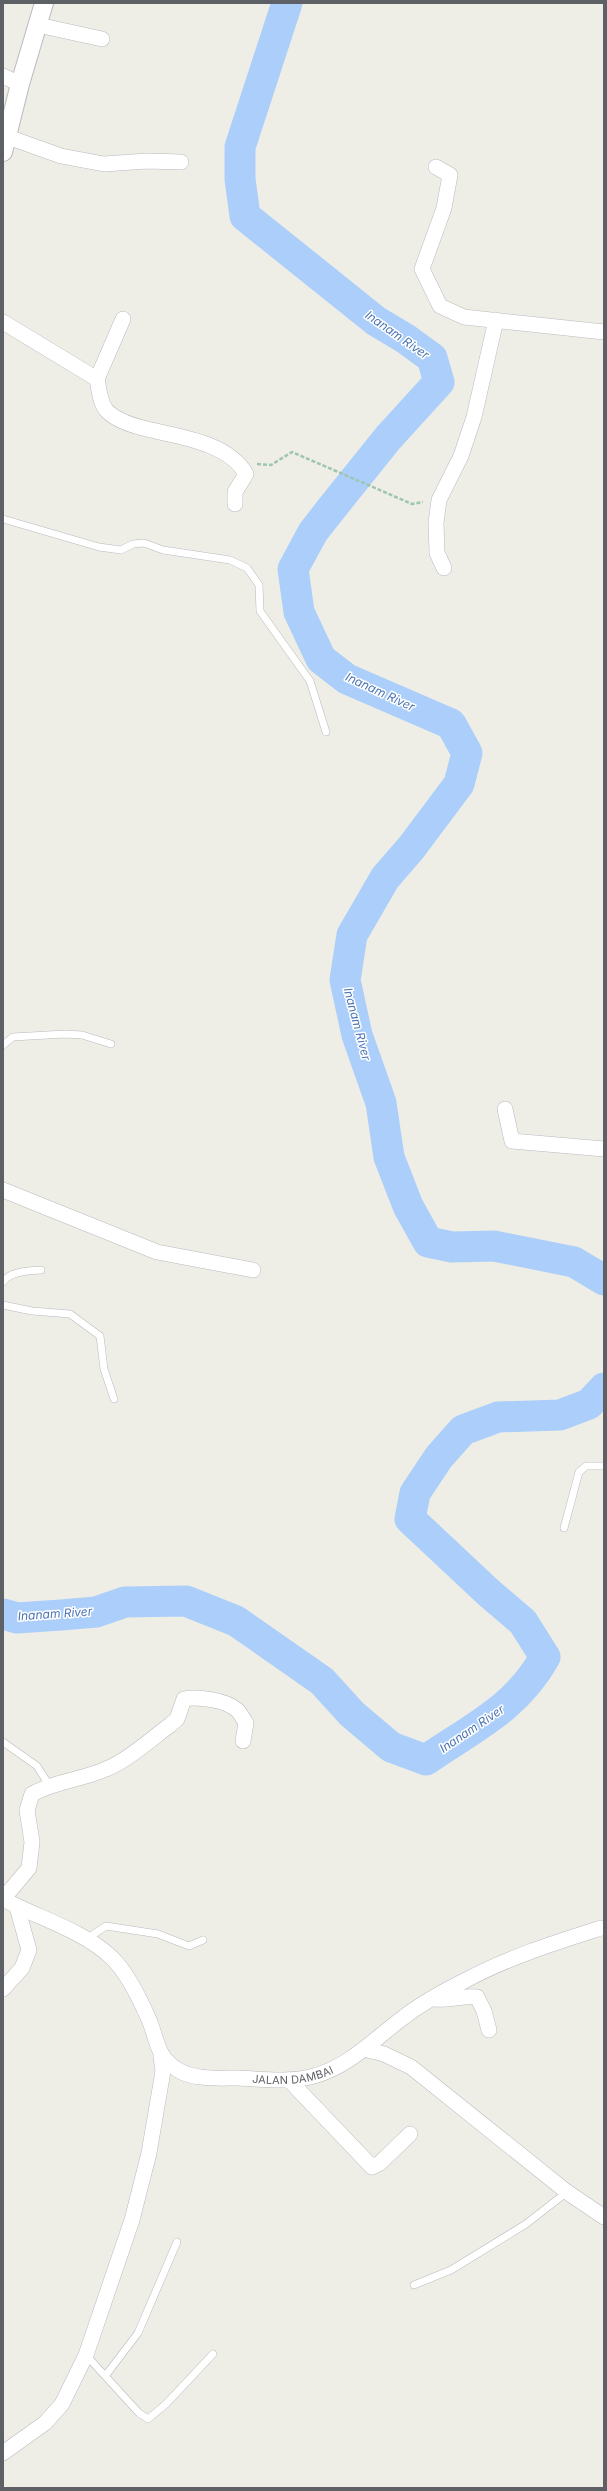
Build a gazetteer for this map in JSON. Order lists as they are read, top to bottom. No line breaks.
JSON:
{"streets":{"street":["JALAN DAMBAI"]},"water":["Inanam River"]}
